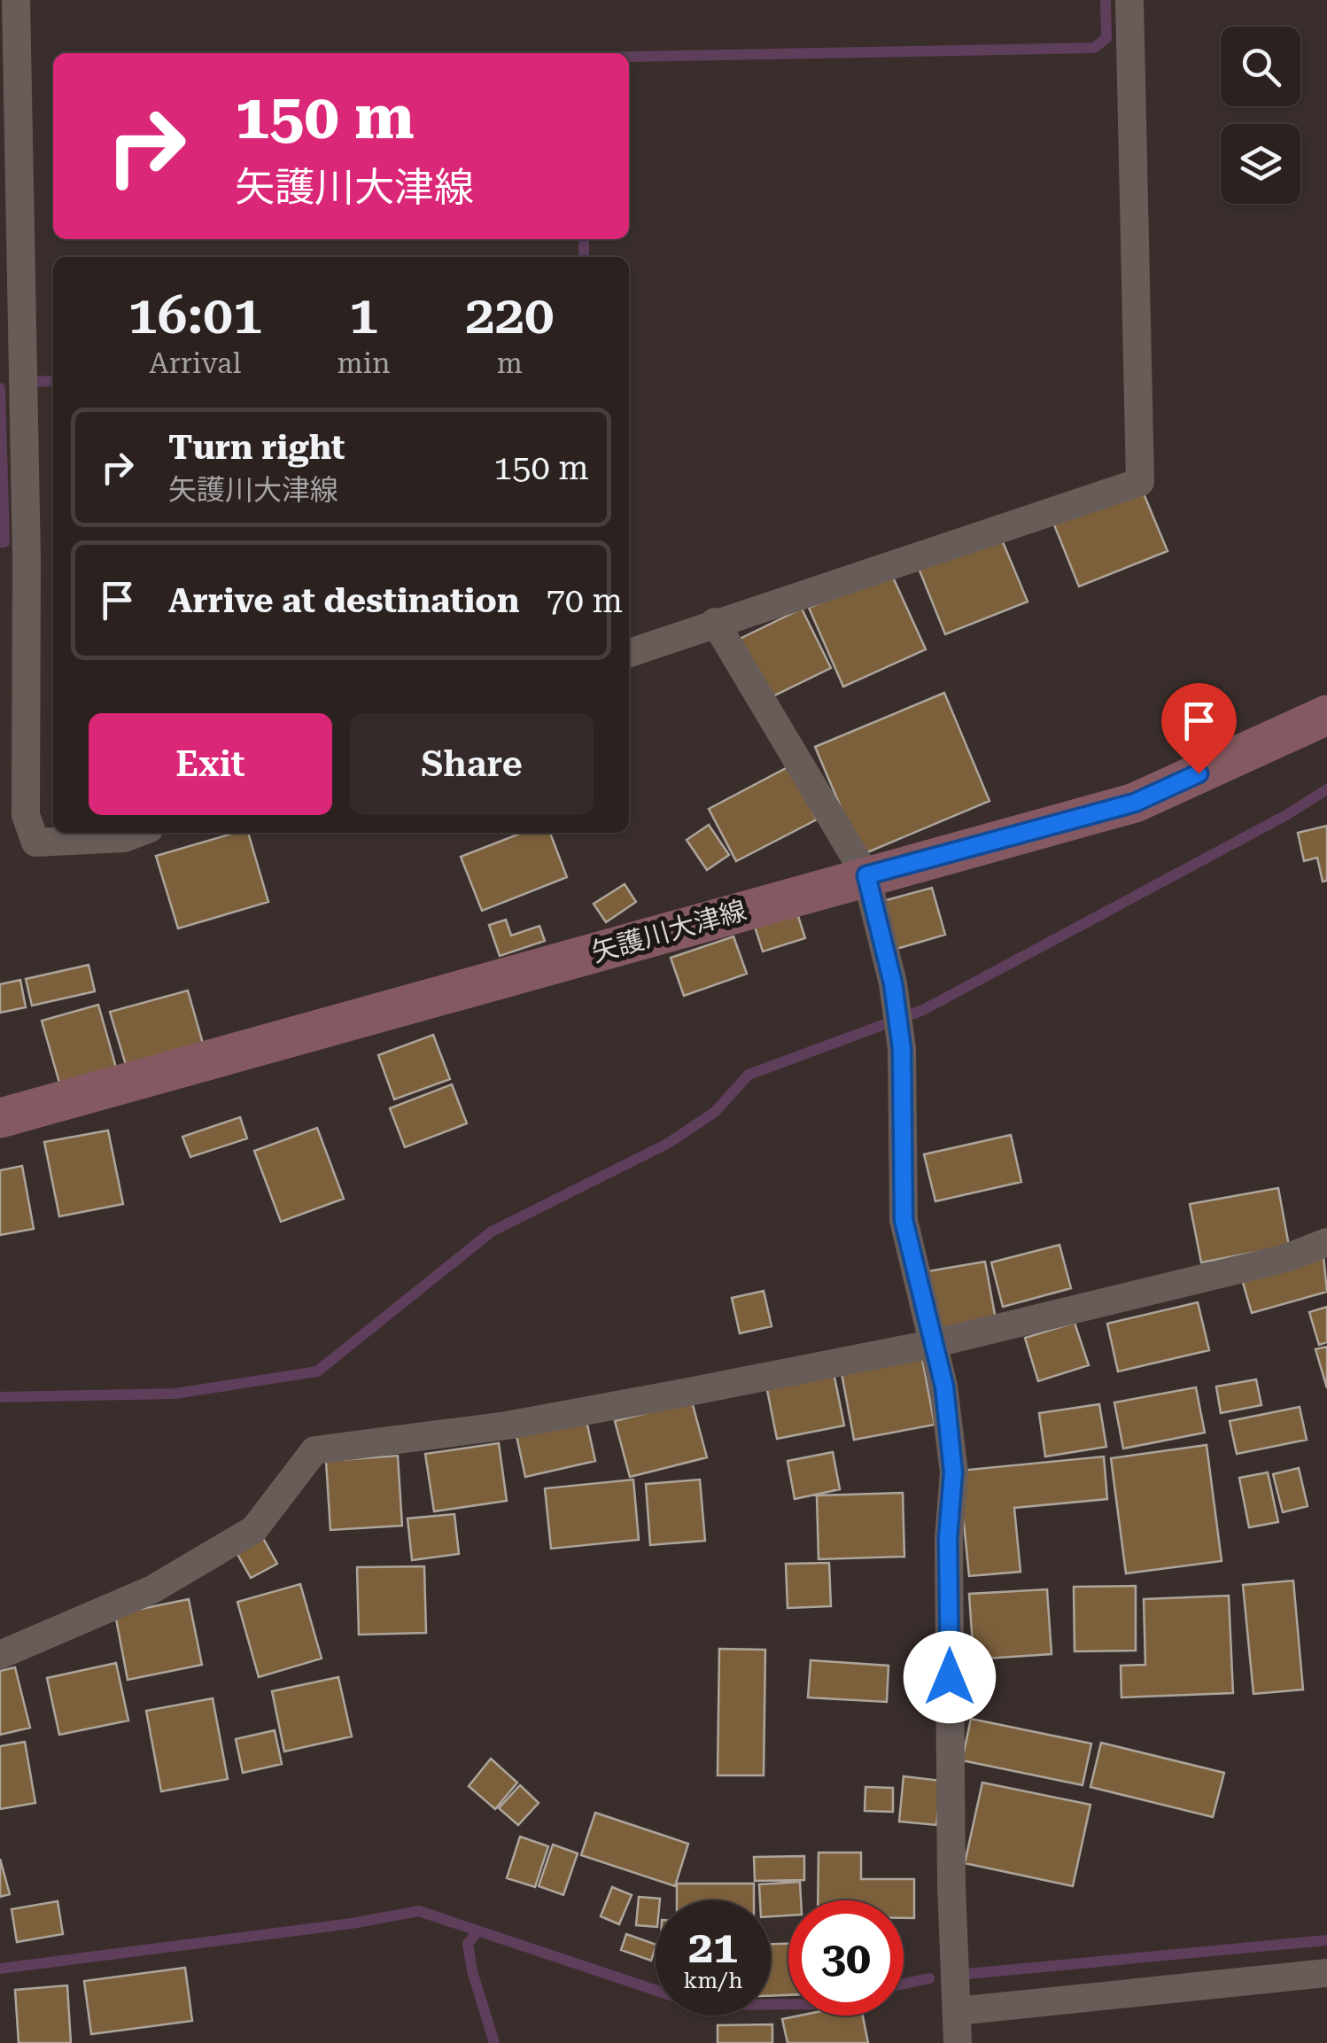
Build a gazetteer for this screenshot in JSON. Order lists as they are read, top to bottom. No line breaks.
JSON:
{"streets":{"main road":["矢護川大津線"]},"page":{"turn":["150 m","矢護川大津線"],"eta":["16:01","Arrival","1","min","220","m"],"list":[{"name":"Turn right","note":"矢護川大津線","value":"150 m"},{"name":"Arrive at destination","value":"70 m"}],"buttons":["Exit","Share"],"speed":"21 km/h","limit":"30"}}
